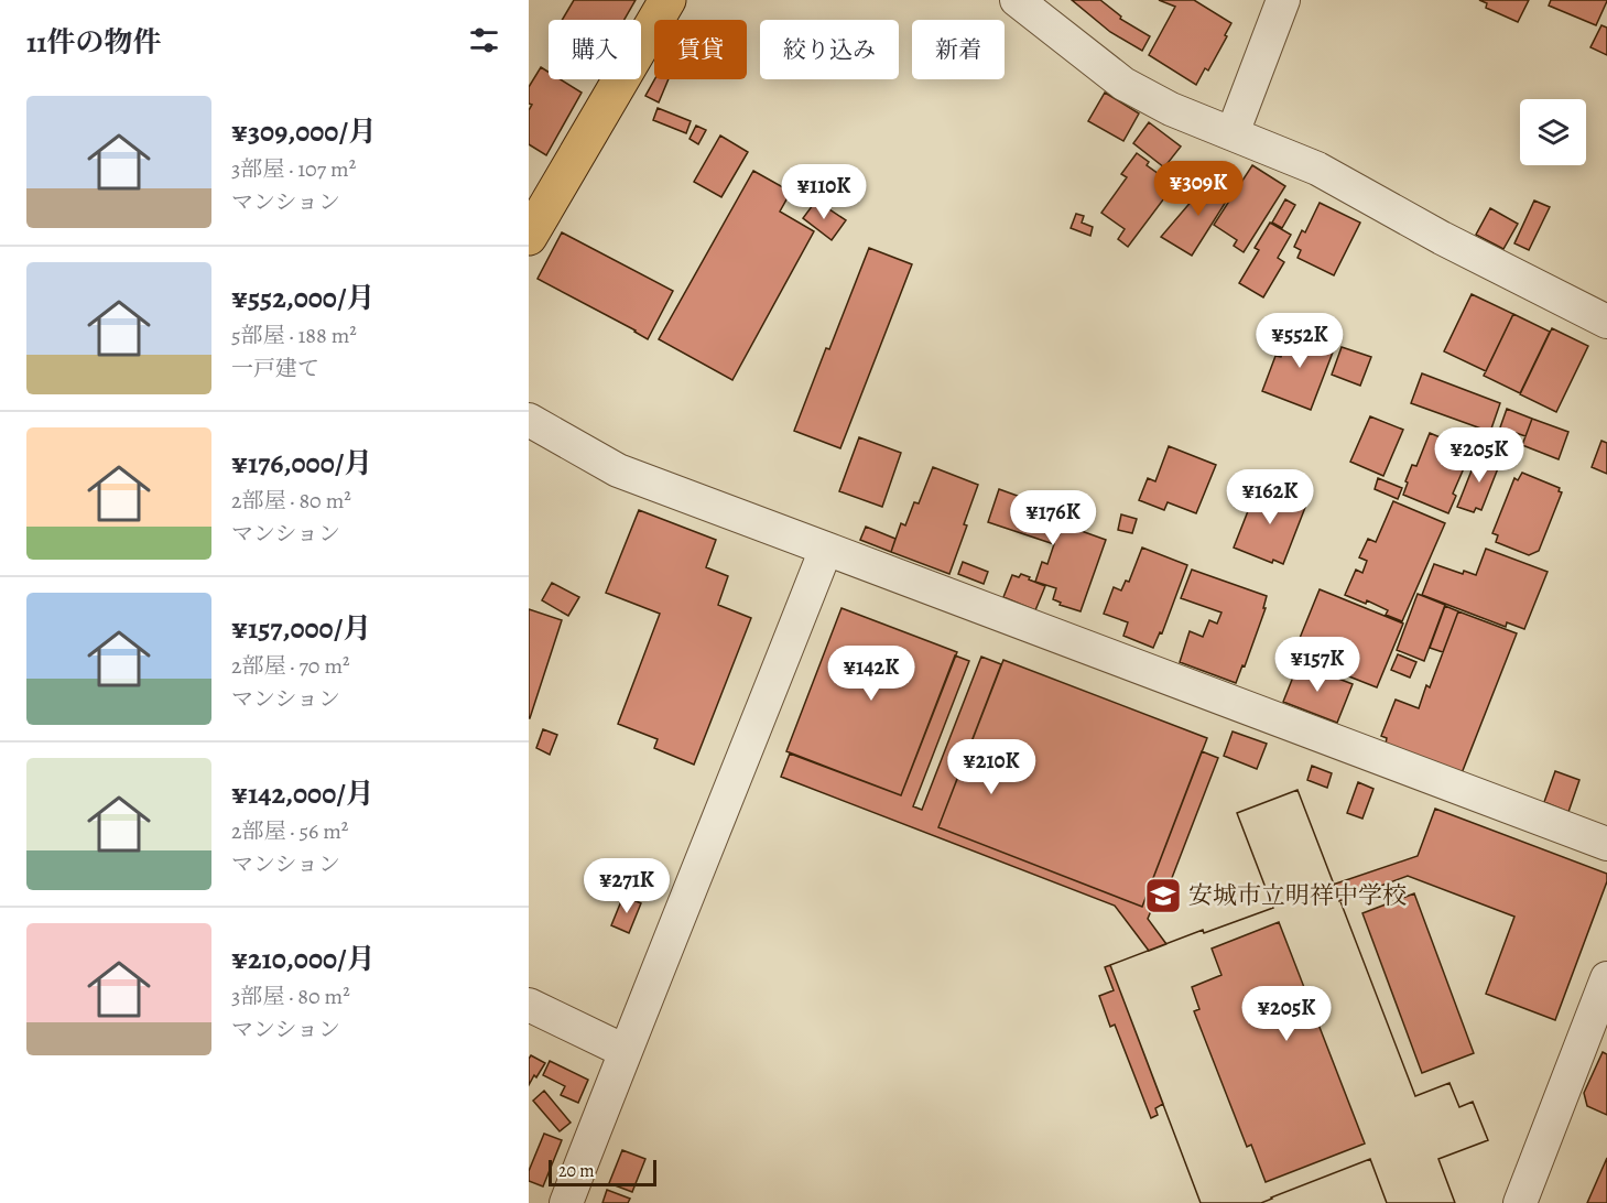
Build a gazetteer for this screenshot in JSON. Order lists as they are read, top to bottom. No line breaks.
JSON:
{"places":{"school or university":["安城市立明祥中学校"]},"scale_bar":"20 m","page":{"heading":"11件の物件","chip":["購入","賃貸","絞り込み","新着"],"list":[{"name":"¥309,000/月","note":"3部屋 · 107 m² · マンション"},{"name":"¥552,000/月","note":"5部屋 · 188 m² · 一戸建て"},{"name":"¥176,000/月","note":"2部屋 · 80 m² · マンション"},{"name":"¥157,000/月","note":"2部屋 · 70 m² · マンション"},{"name":"¥142,000/月","note":"2部屋 · 56 m² · マンション"},{"name":"¥210,000/月","note":"3部屋 · 80 m² · マンション"}],"price":["¥309K","¥110K","¥552K","¥205K","¥162K","¥176K","¥157K","¥142K","¥210K","¥271K","¥205K"],"scale":"20 m"}}
